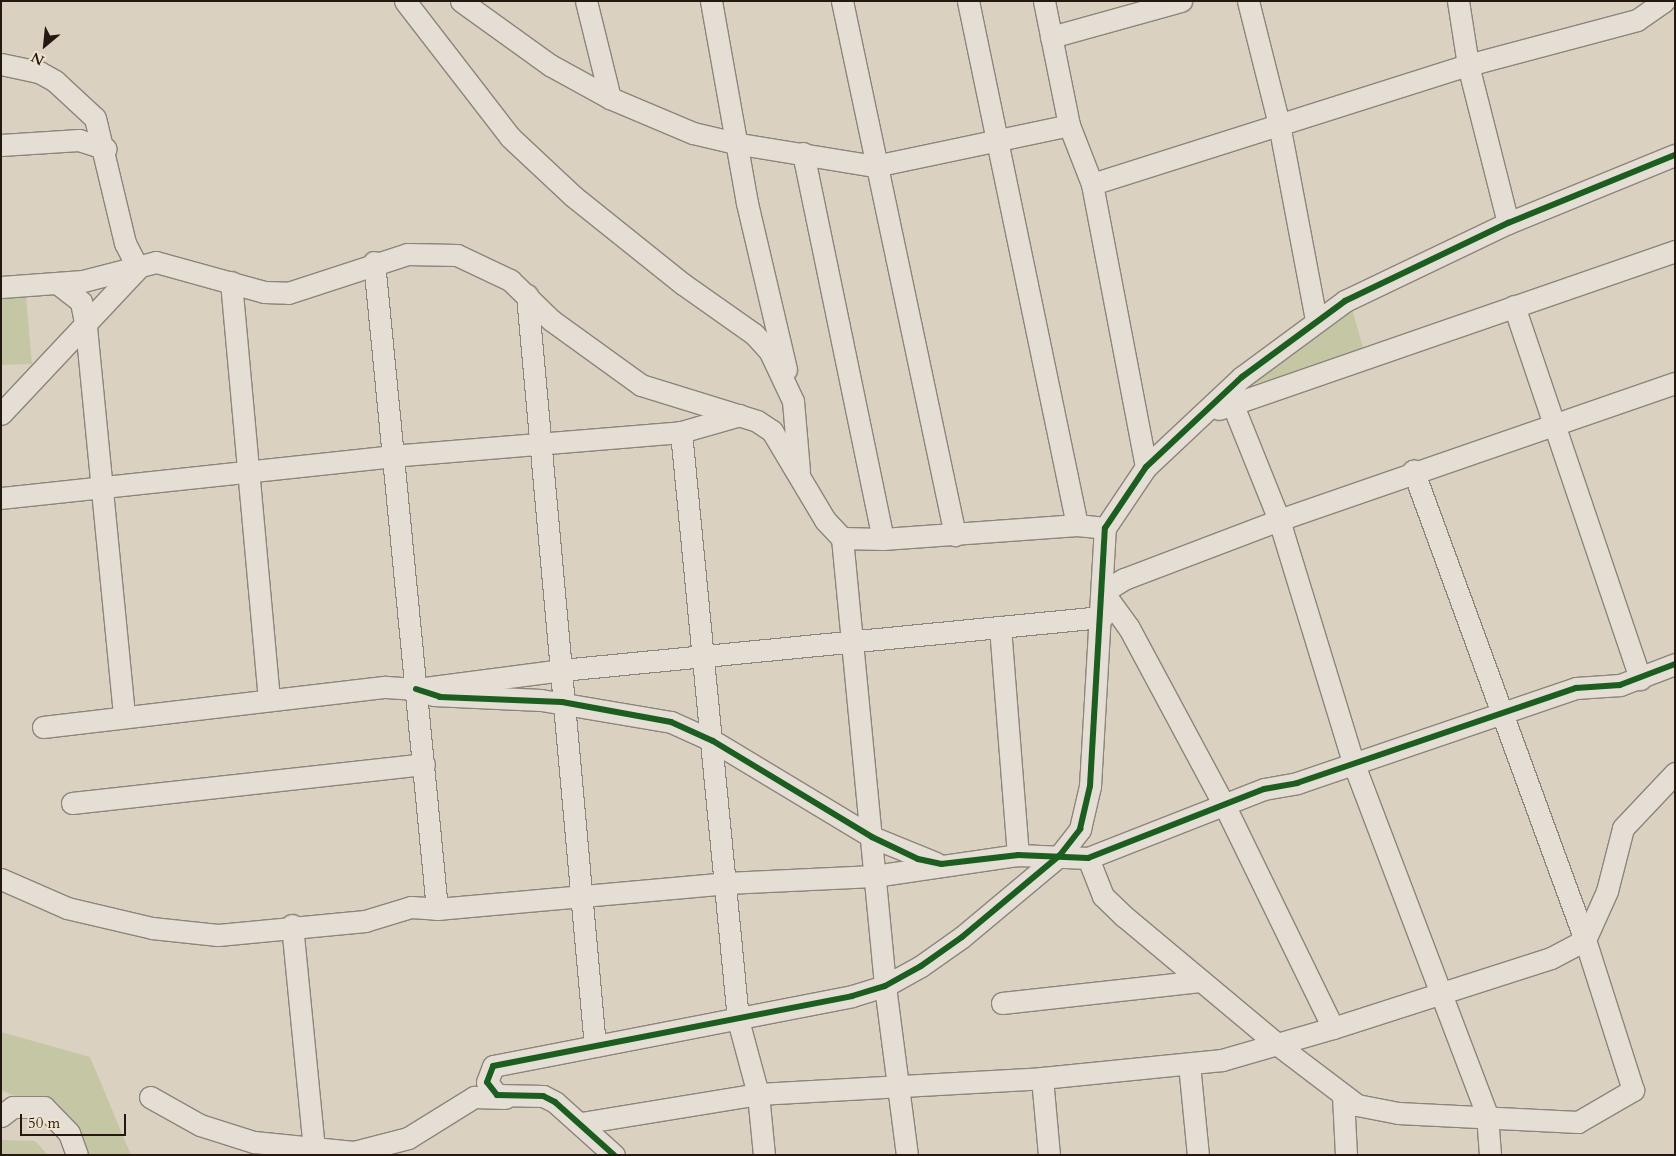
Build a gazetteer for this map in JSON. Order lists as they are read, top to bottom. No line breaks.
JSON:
{"scale_bar":"50 m","north":"bottom left"}
